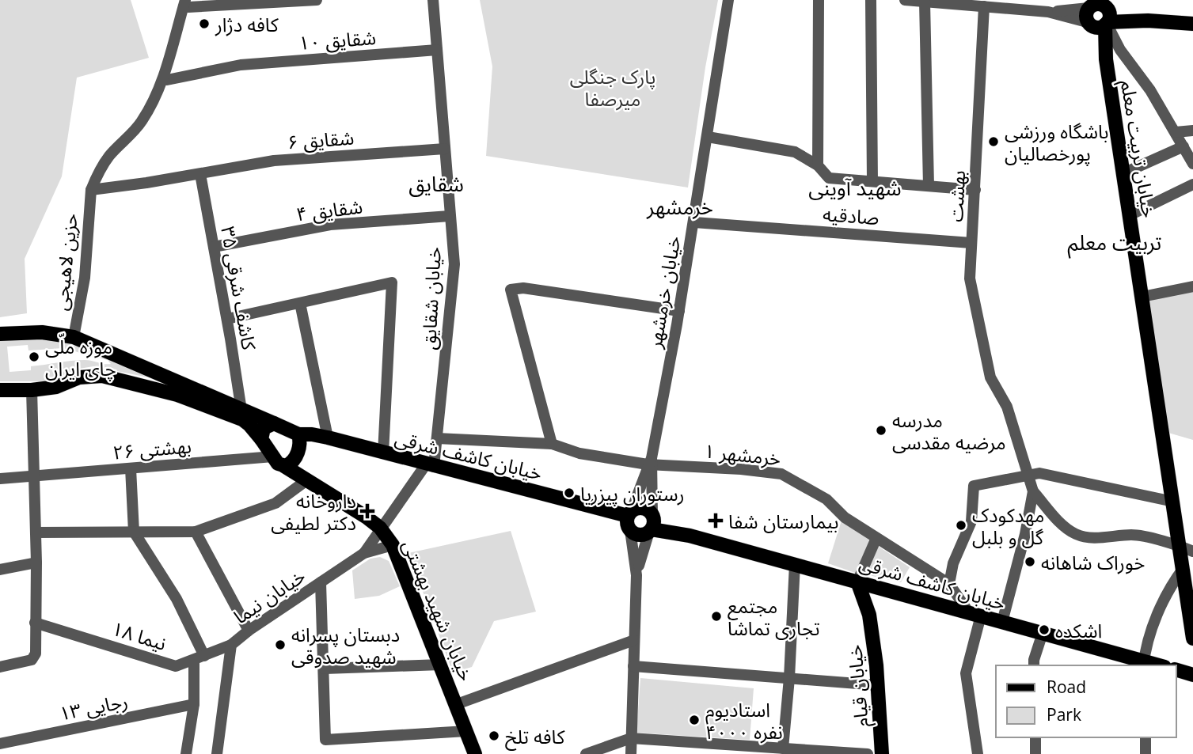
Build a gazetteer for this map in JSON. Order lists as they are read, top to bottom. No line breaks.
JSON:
{"streets":{"main road":["خیابان تربیت معلم","خیابان کاشف شرقی","خیابان شهید بهشتی","خیابان قیام"],"street":["شقایق ۱۰","شقایق ۶","بهشت","شقایق ۴","صادقیه","حزین لاهیجی","کاشف شرقی ۳۵","خیابان خرمشهر","خیابان شقایق","بهشتی ۲۶","خرمشهر ۱","خیابان نیما","نیما ۱۸","رجایی ۱۳"]},"crossings":[["شقایق ۱۰","حزین لاهیجی"],["شقایق ۱۰","خیابان شقایق"],["شقایق ۶","حزین لاهیجی"],["شقایق ۶","کاشف شرقی ۳۵"],["شقایق ۶","خیابان شقایق"],["بهشت","صادقیه"],["شقایق ۴","کاشف شرقی ۳۵"],["شقایق ۴","خیابان شقایق"],["صادقیه","خیابان خرمشهر"],["خیابان خرمشهر","خرمشهر ۱"],["خیابان شقایق","خرمشهر ۱"],["خیابان شقایق","خیابان کاشف شرقی"],["خیابان شقایق","خیابان نیما"],["بهشتی ۲۶","خیابان کاشف شرقی"],["بهشتی ۲۶","خیابان شهید بهشتی"],["خیابان کاشف شرقی","خیابان نیما"],["خیابان کاشف شرقی","خیابان شهید بهشتی"],["خیابان کاشف شرقی","خیابان قیام"],["خیابان نیما","خیابان شهید بهشتی"],["خیابان نیما","نیما ۱۸"]],"districts":["شقایق","شهید آوینی","خرمشهر","تربیت معلم"],"parks":["پارک جنگلی میرصفا"],"places":{"other":["کافه دژار","باشگاه ورزشی پورخصالیان","موزه ملّی چای ایران","مدرسه مرضیه مقدسی","رستوران پیزریا","مهدکودک گل و بلبل","خوراک شاهانه","مجتمع تجاری تماشا","اشکده","دبستان پسرانه شهید صدوقی","استادیوم ۴۰۰۰ نفره","کافه تلخ"],"health":["داروخانه دکتر لطیفی","بیمارستان شفا"]},"legend":["Road","Park"]}
